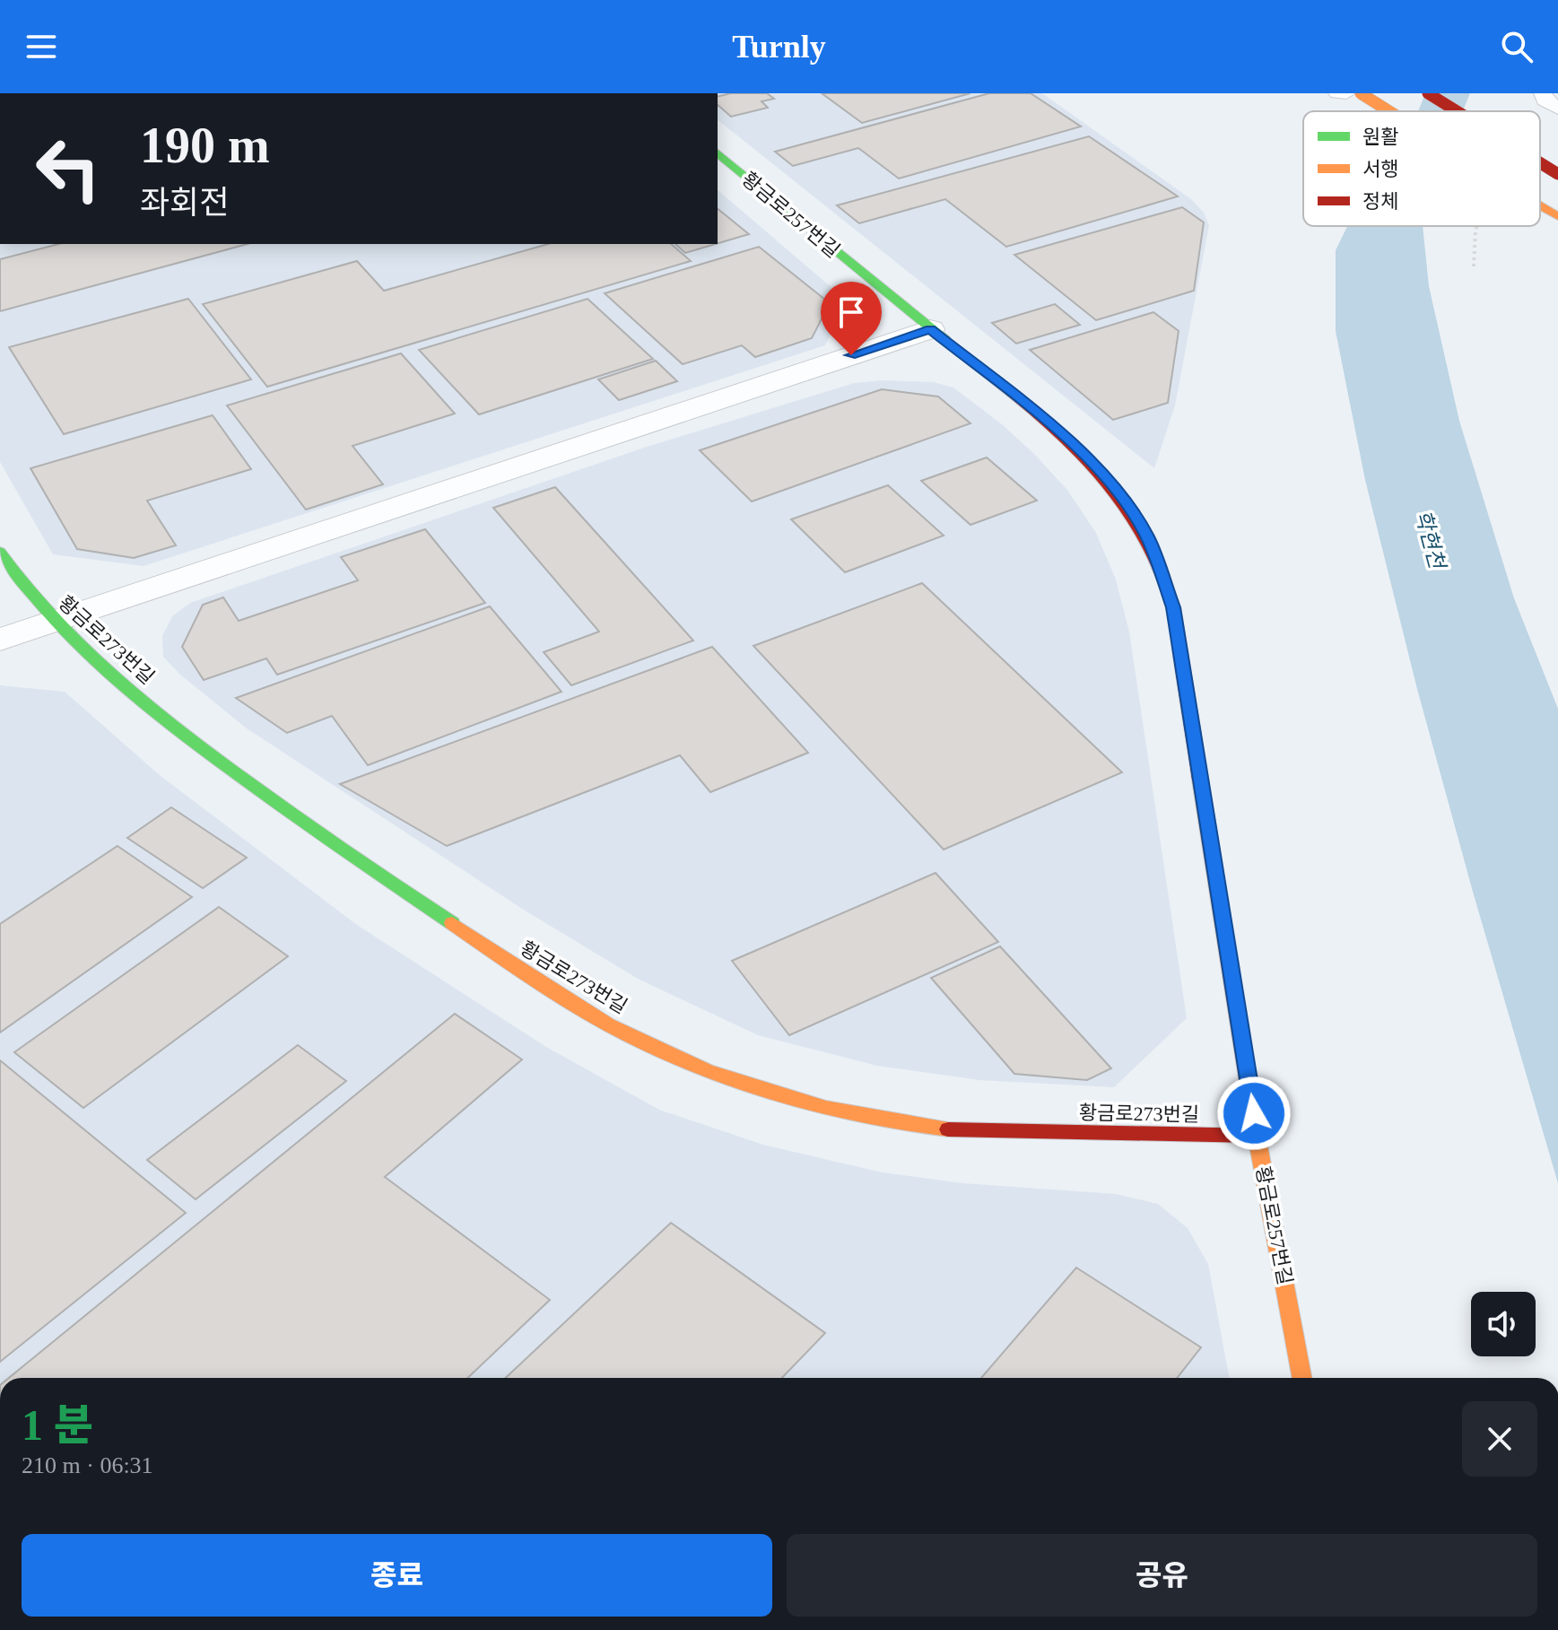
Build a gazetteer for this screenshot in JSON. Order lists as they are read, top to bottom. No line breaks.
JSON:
{"streets":{"main road":["황금로257번길","황금로273번길"]},"crossings":[["황금로257번길","황금로273번길"]],"water":["학현천"],"legend":["원활","서행","정체"],"page":{"header":"Turnly","turn":["190 m","좌회전"],"heading":["1 분","210 m · 06:31"],"buttons":["종료","공유"]}}
